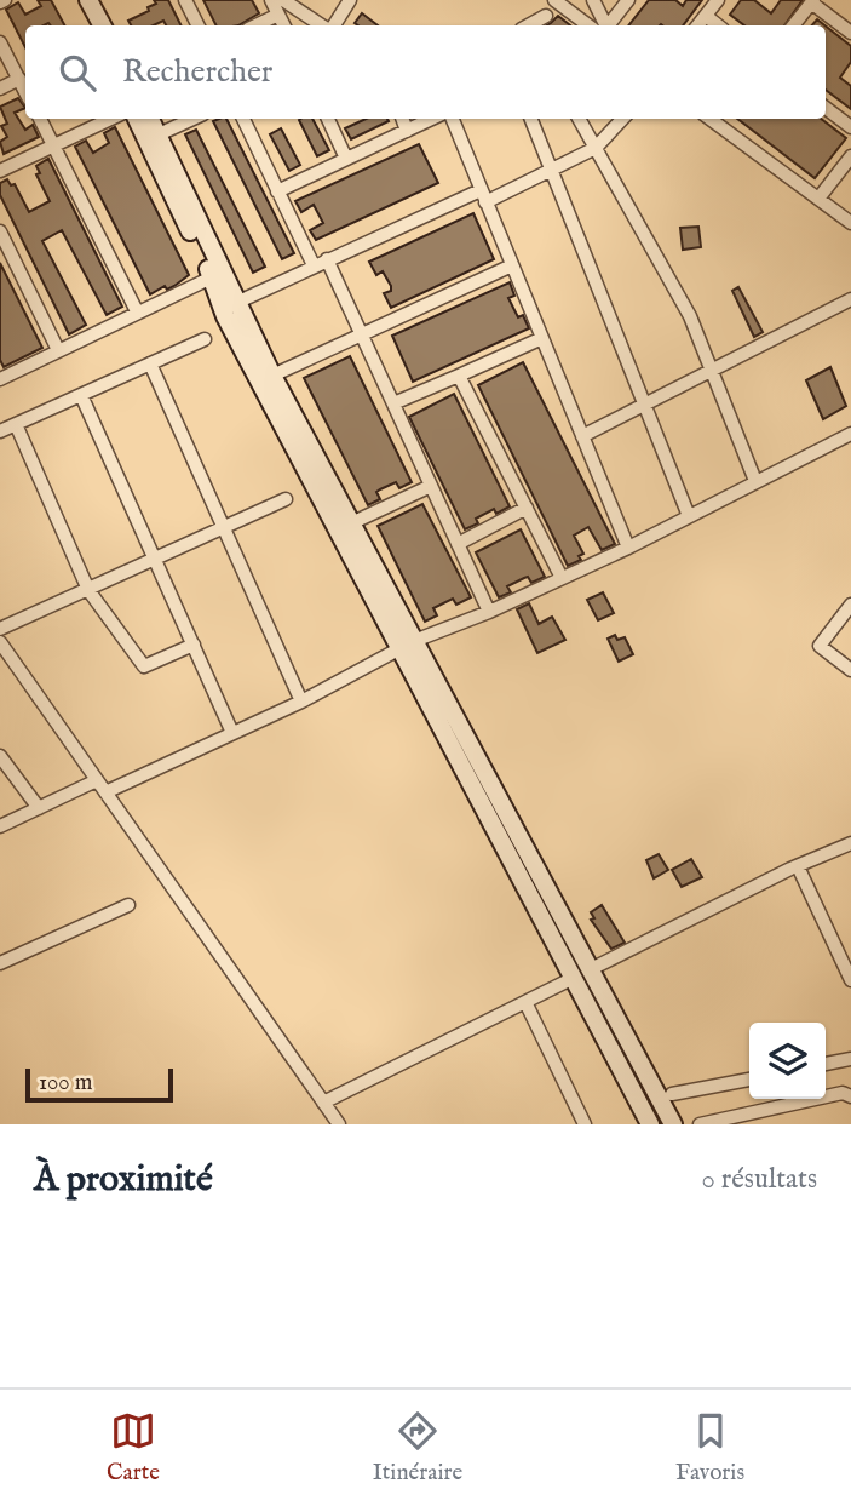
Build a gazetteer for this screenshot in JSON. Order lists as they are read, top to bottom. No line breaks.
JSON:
{"scale_bar":"100 m","page":{"search":"Rechercher","scale":"100 m","heading":["À proximité","0 résultats"],"nav":["Carte","Itinéraire","Favoris"]}}
